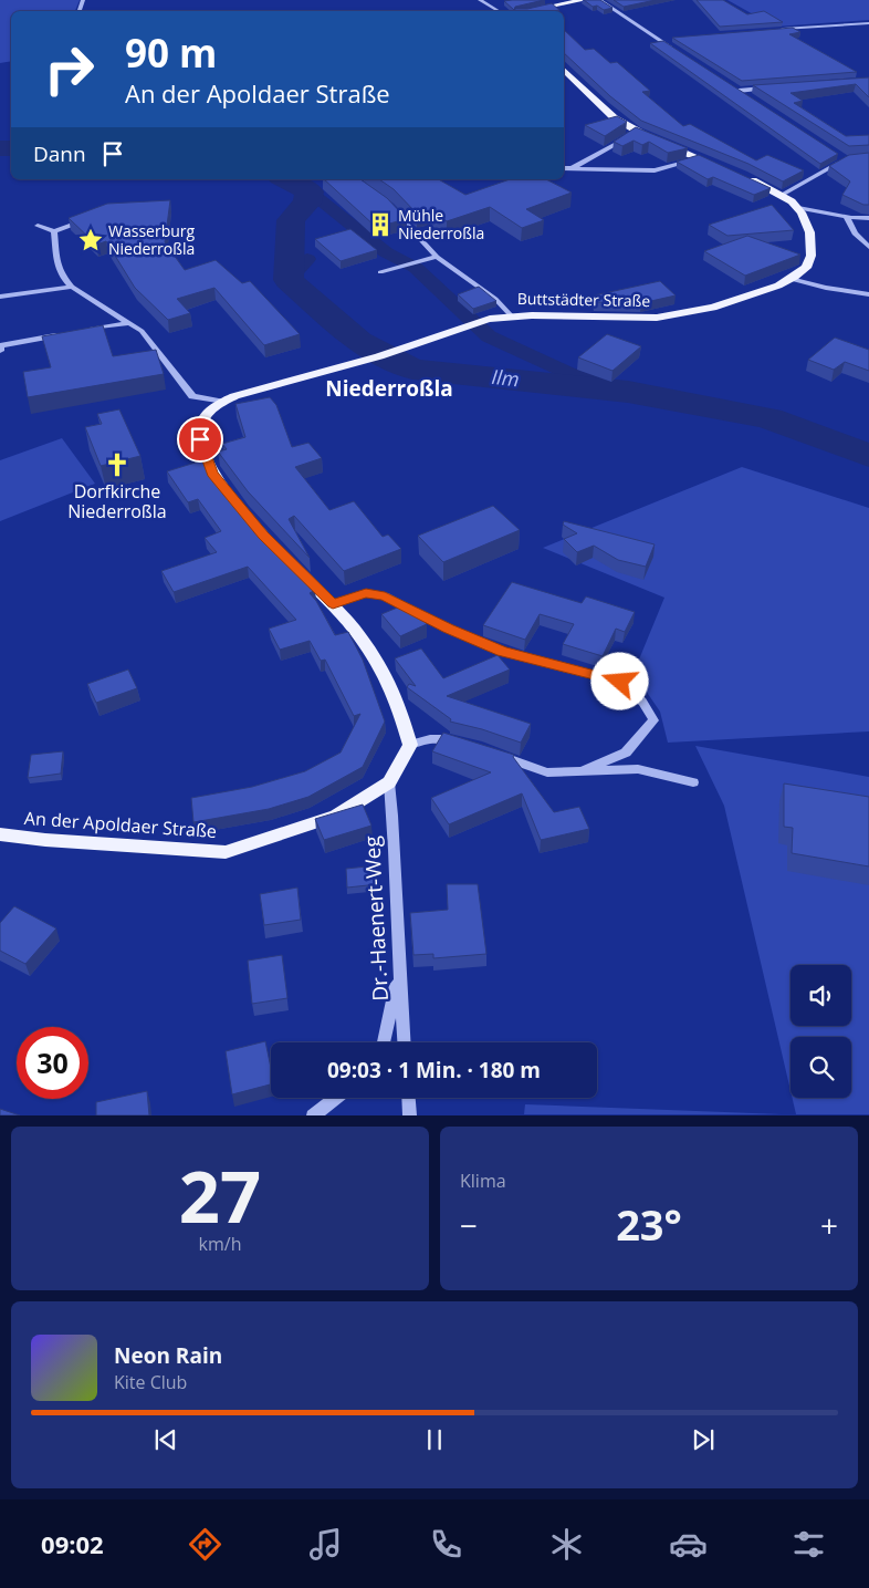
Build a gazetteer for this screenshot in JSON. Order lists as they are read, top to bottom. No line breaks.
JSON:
{"streets":{"main road":["Buttstädter Straße","An der Apoldaer Straße"],"street":["Dr.-Haenert-Weg"]},"crossings":[["An der Apoldaer Straße","Dr.-Haenert-Weg"]],"districts":["Niederroßla"],"water":["Ilm"],"places":{"building":["Mühle Niederroßla"],"place":["Wasserburg Niederroßla"],"church":["Dorfkirche Niederroßla"]},"page":{"turn":["90 m","An der Apoldaer Straße"],"then":"Dann","limit":"30","trip":"09:03 · 1 Min. · 180 m","tile":[["27","km/h"],"Klima"],"heat":["−","23°","+"],"song":["Neon Rain","Kite Club"],"tabs":"09:02"}}
